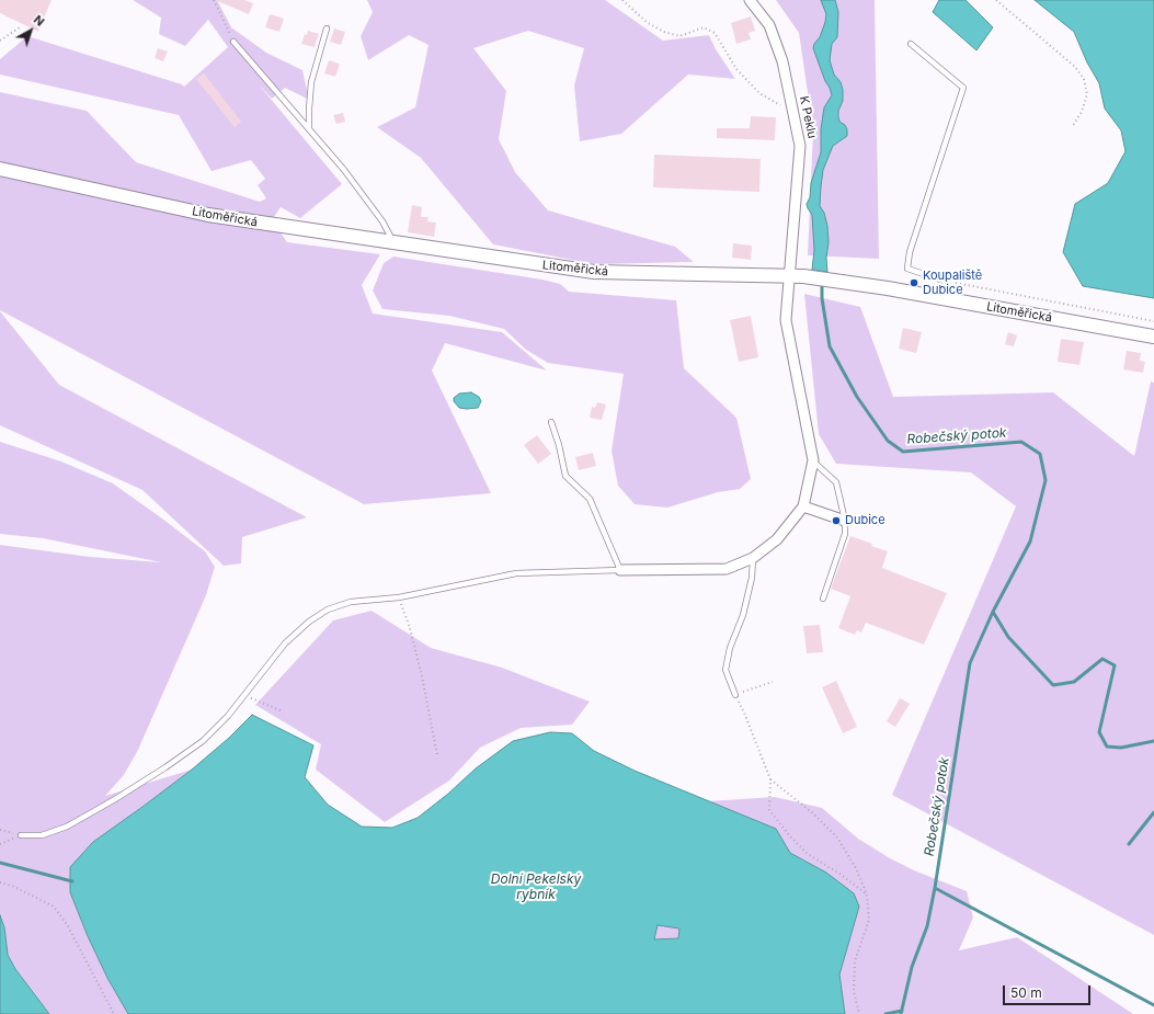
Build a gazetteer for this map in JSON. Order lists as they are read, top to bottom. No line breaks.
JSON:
{"streets":{"street":["K Peklu","Litoměřická"]},"crossings":[["K Peklu","Litoměřická"]],"water":["Robečský potok","Dolní Pekelský rybník"],"places":["Koupaliště Dubice","Dubice"],"scale_bar":"50 m","north":"top right"}
